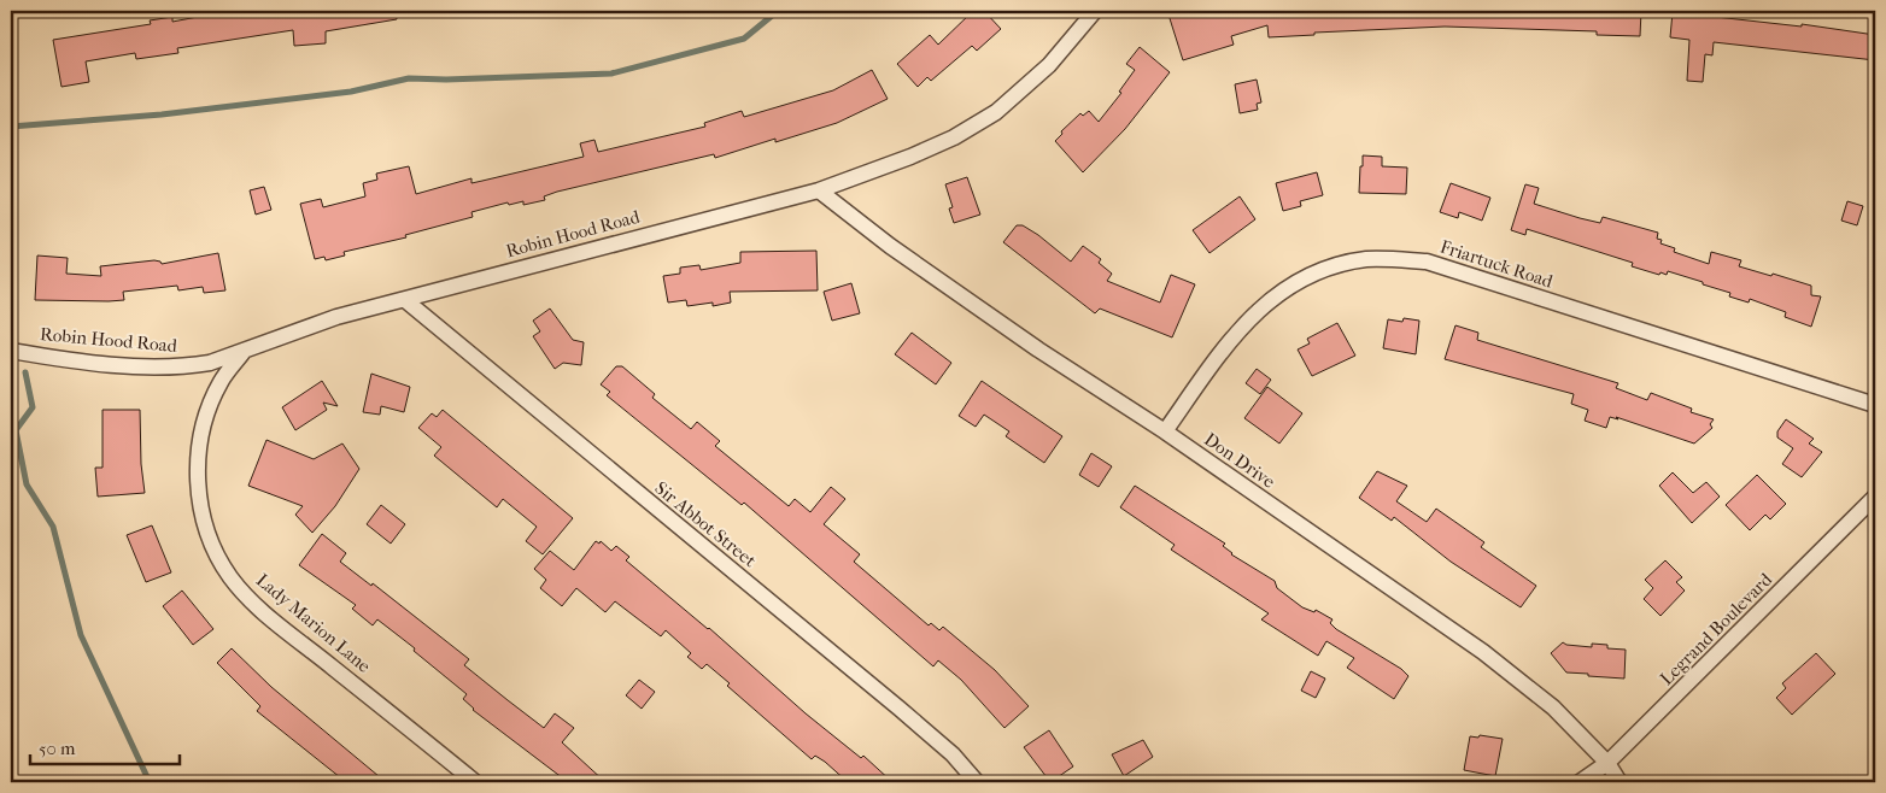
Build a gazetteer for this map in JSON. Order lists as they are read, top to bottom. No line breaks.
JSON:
{"streets":{"street":["Robin Hood Road","Friartuck Road","Don Drive","Sir Abbot Street","Lady Marion Lane","Legrand Boulevard"]},"crossings":[["Robin Hood Road","Don Drive"],["Robin Hood Road","Sir Abbot Street"],["Robin Hood Road","Lady Marion Lane"],["Friartuck Road","Don Drive"],["Don Drive","Legrand Boulevard"]],"scale_bar":"50 m"}
